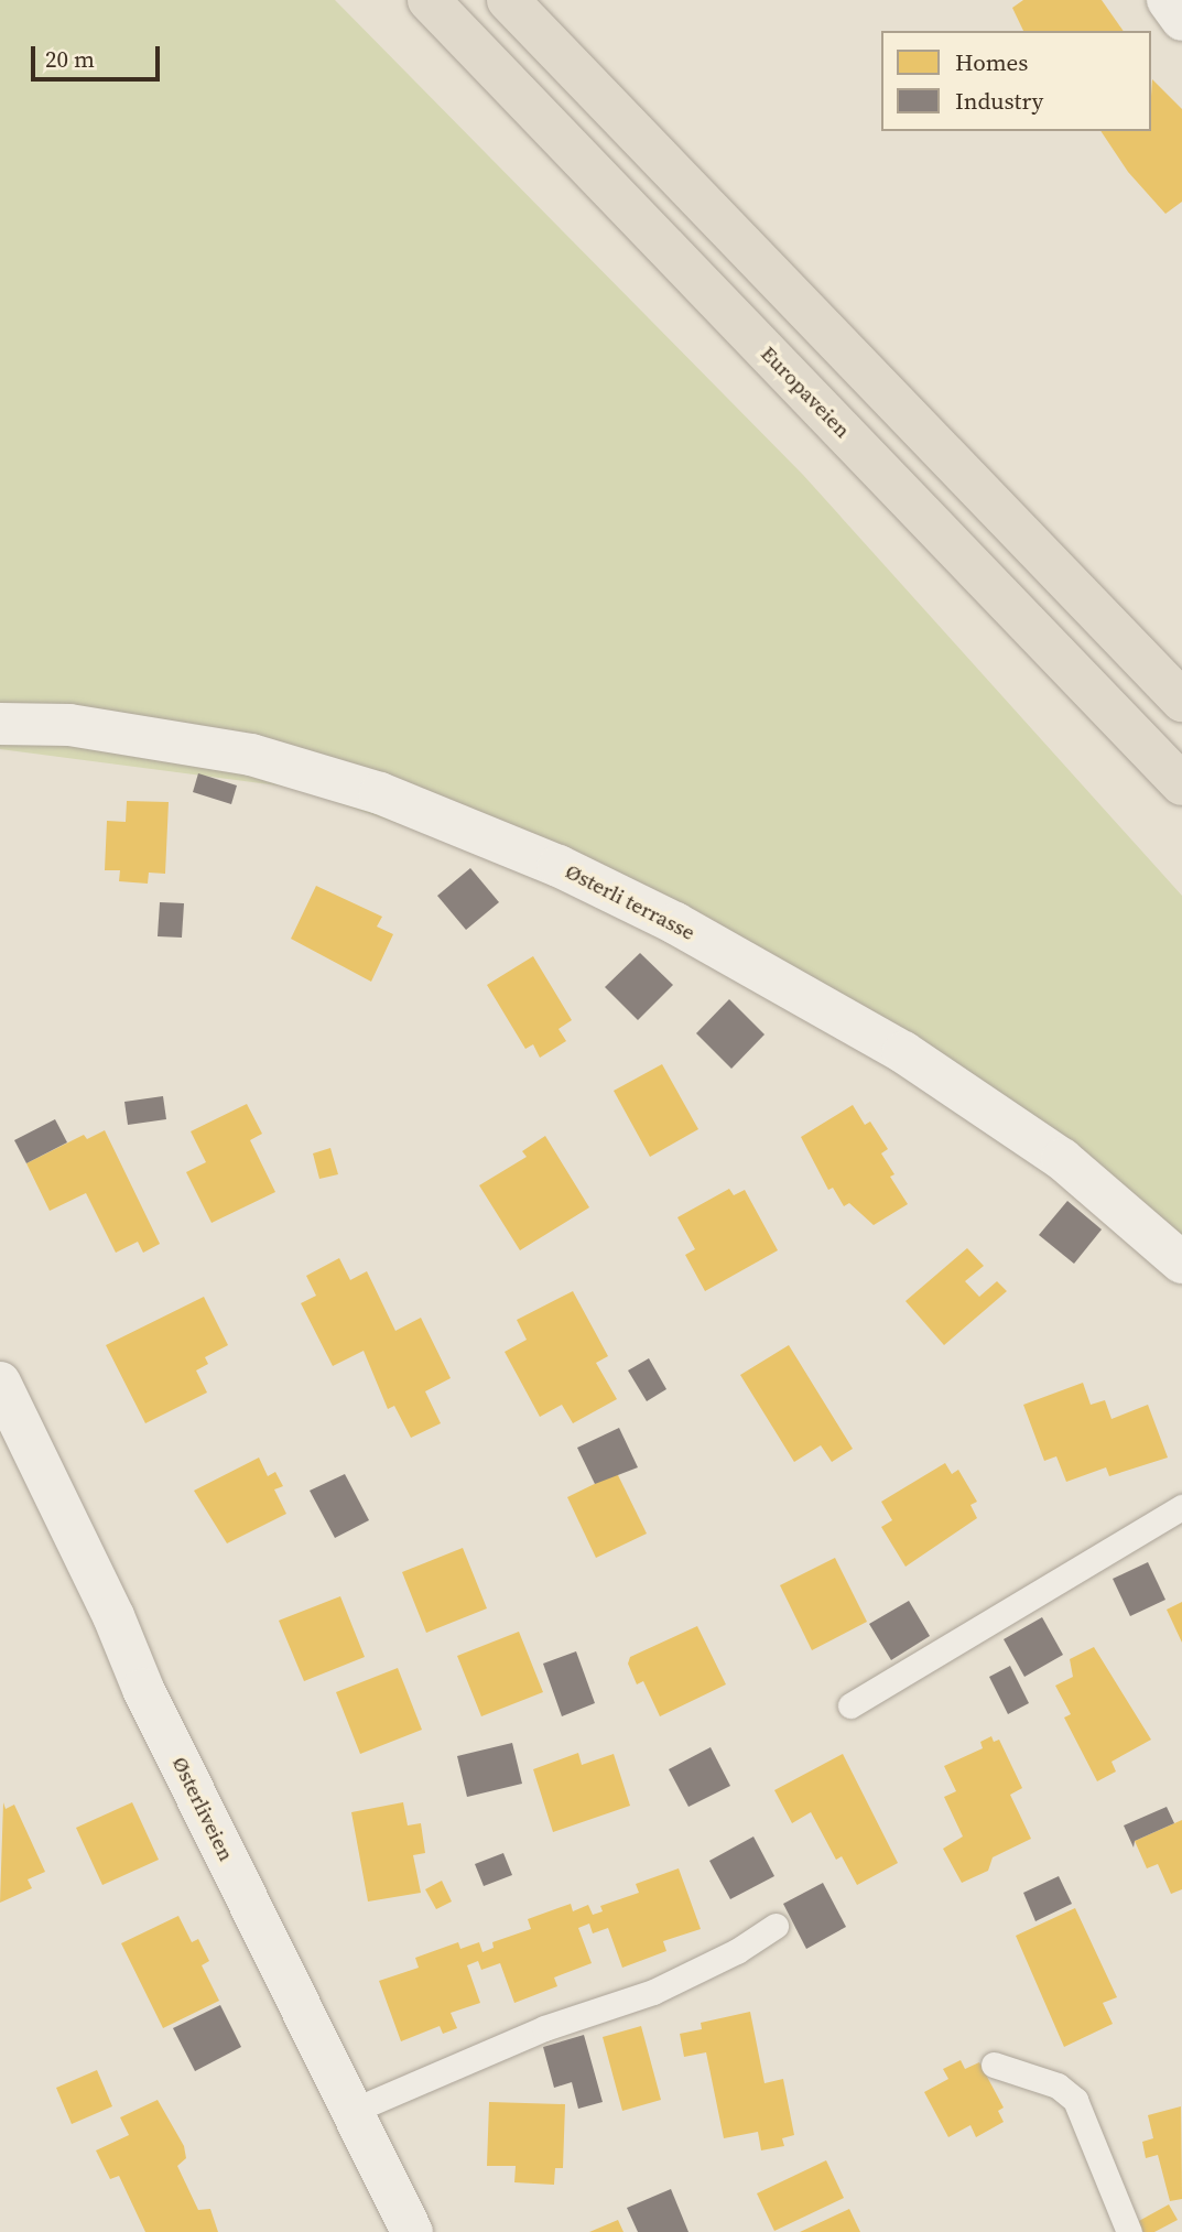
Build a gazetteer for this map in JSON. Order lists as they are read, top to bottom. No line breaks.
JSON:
{"streets":{"highway":["Europaveien"],"street":["Østerli terrasse","Østerliveien"]},"legend":["Homes","Industry"],"scale_bar":"20 m"}
